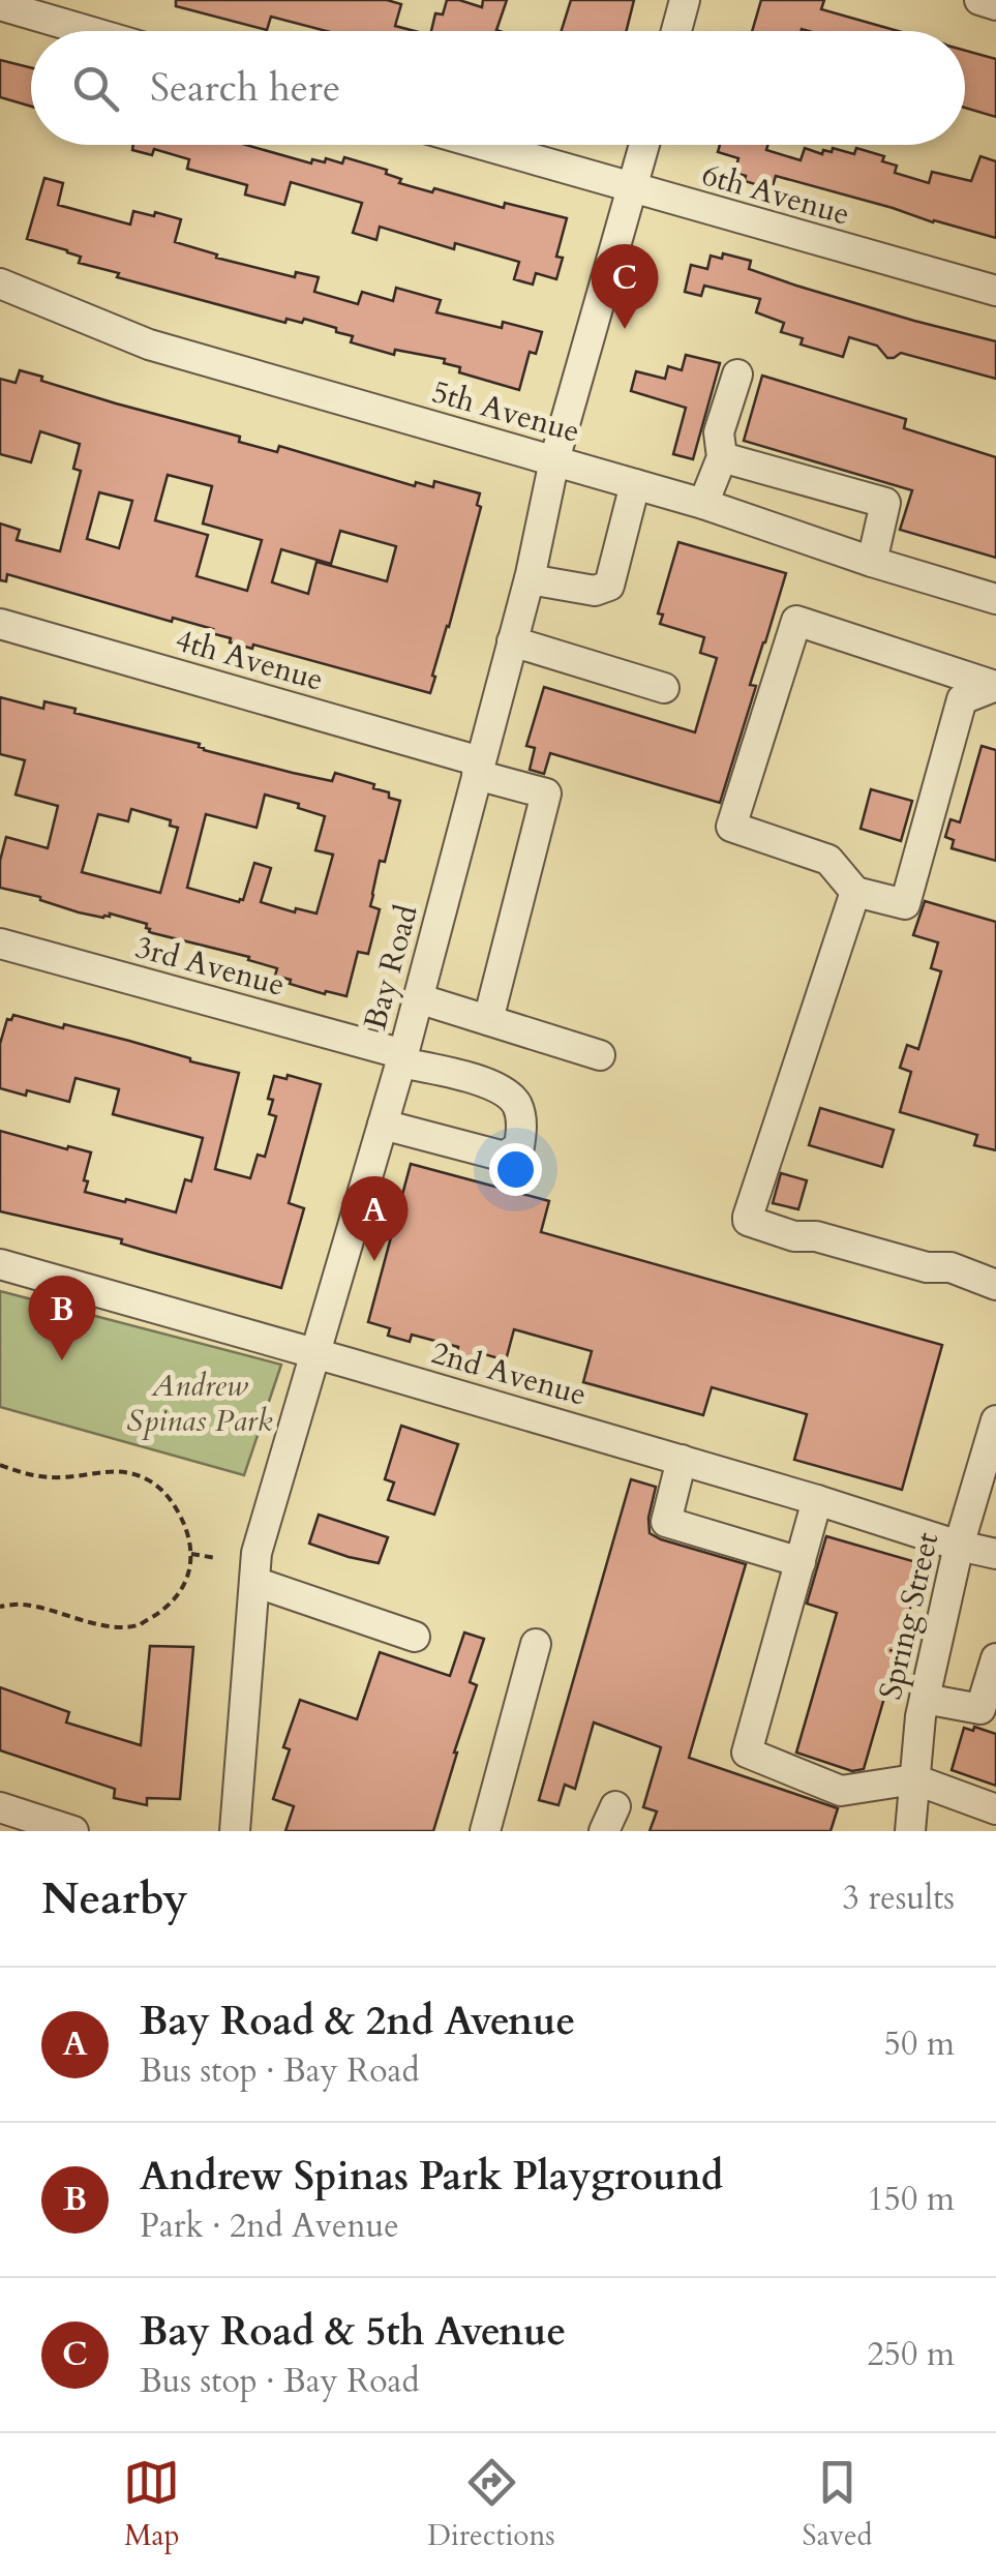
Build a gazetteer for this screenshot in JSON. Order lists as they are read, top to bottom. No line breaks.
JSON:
{"streets":{"street":["6th Avenue","5th Avenue","4th Avenue","3rd Avenue","Bay Road","2nd Avenue","Spring Street"]},"crossings":[["6th Avenue","Bay Road"],["5th Avenue","Bay Road"],["4th Avenue","Bay Road"],["3rd Avenue","Bay Road"],["Bay Road","2nd Avenue"],["2nd Avenue","Spring Street"]],"parks":["Andrew Spinas Park"],"page":{"search":"Search here","pins":["C","A","B"],"heading":["Nearby","3 results"],"list":[{"mark":"A","name":"Bay Road & 2nd Avenue","note":"Bus stop · Bay Road","value":"50 m"},{"mark":"B","name":"Andrew Spinas Park Playground","note":"Park · 2nd Avenue","value":"150 m"},{"mark":"C","name":"Bay Road & 5th Avenue","note":"Bus stop · Bay Road","value":"250 m"}],"nav":["Map","Directions","Saved"]}}
